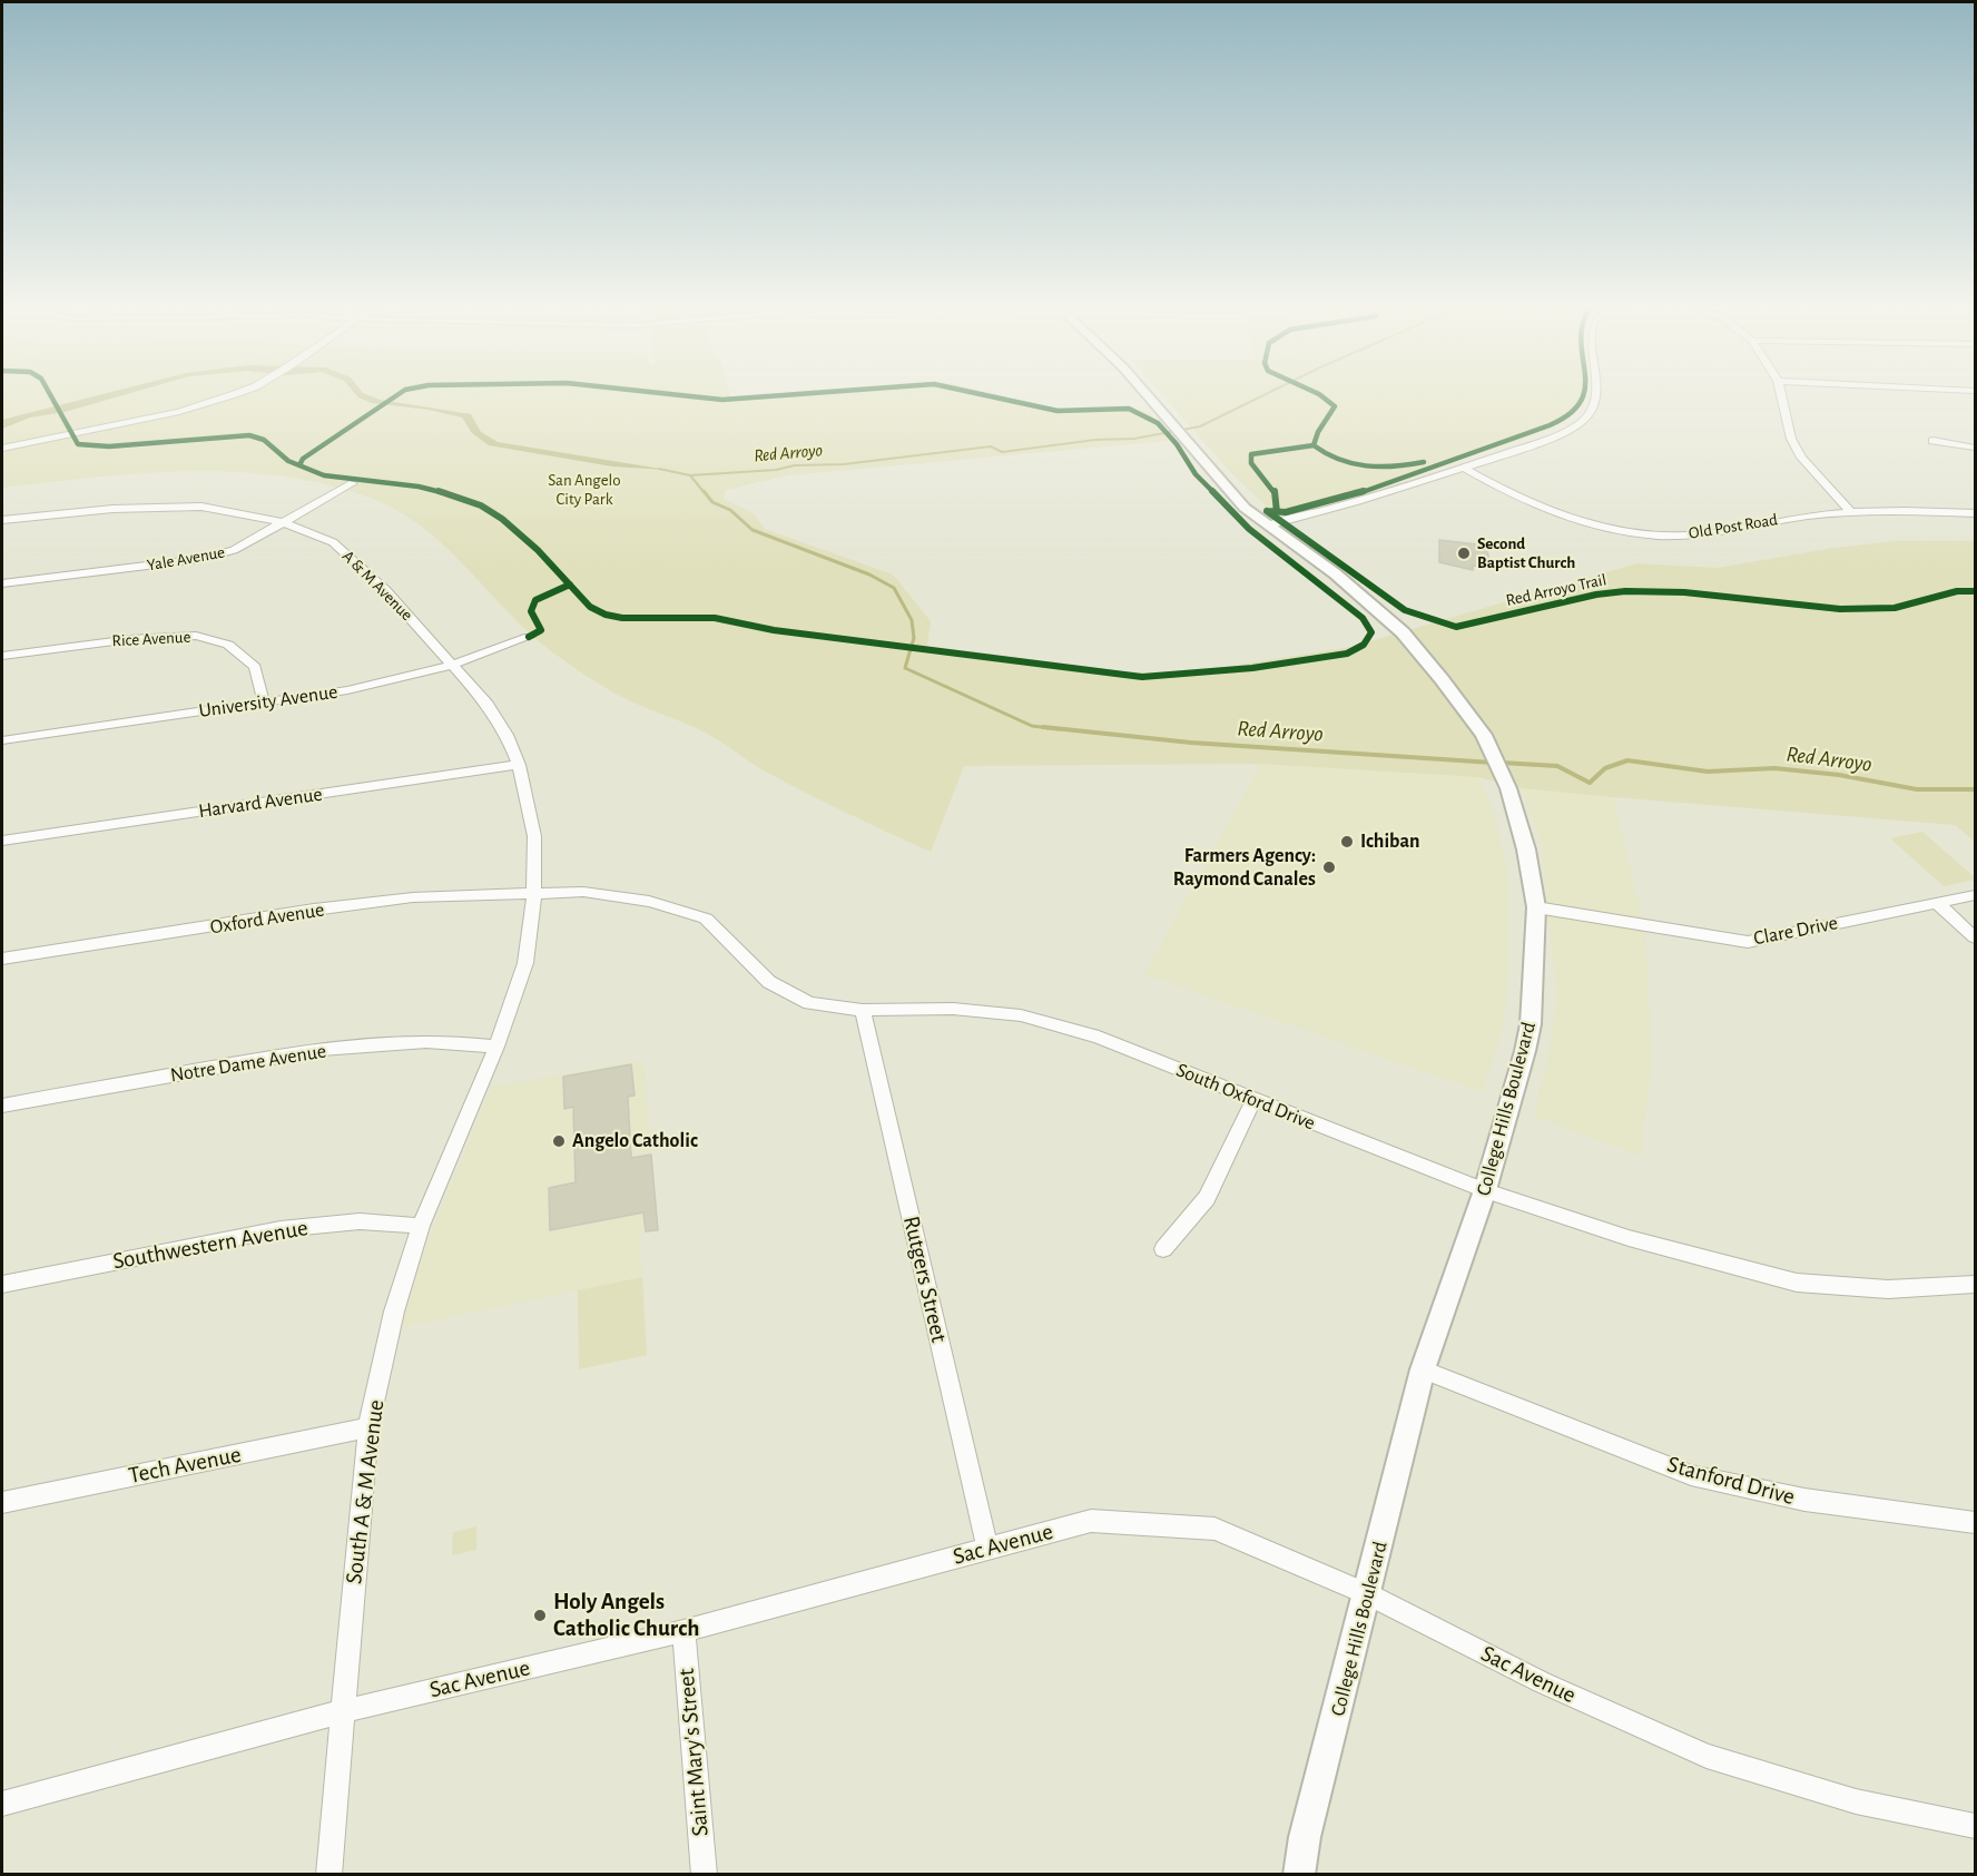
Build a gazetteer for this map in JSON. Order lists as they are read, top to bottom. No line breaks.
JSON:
{"streets":{"street":["Old Post Road","Yale Avenue","A & M Avenue","Rice Avenue","University Avenue","Harvard Avenue","Oxford Avenue","Clare Drive","Notre Dame Avenue","South Oxford Drive","College Hills Boulevard","Southwestern Avenue","Rutgers Street","Tech Avenue","Stanford Drive","South A & M Avenue","Sac Avenue","Saint Mary's Street"],"cycle path":["Red Arroyo Trail"]},"crossings":[["Yale Avenue","A & M Avenue"],["A & M Avenue","University Avenue"],["A & M Avenue","Harvard Avenue"],["A & M Avenue","Oxford Avenue"],["A & M Avenue","South Oxford Drive"],["A & M Avenue","South A & M Avenue"],["Rice Avenue","University Avenue"],["Oxford Avenue","South Oxford Drive"],["Oxford Avenue","South A & M Avenue"],["Clare Drive","College Hills Boulevard"],["Notre Dame Avenue","South A & M Avenue"],["South Oxford Drive","College Hills Boulevard"],["South Oxford Drive","Rutgers Street"],["South Oxford Drive","South A & M Avenue"],["College Hills Boulevard","Stanford Drive"],["College Hills Boulevard","Sac Avenue"],["Southwestern Avenue","South A & M Avenue"],["Rutgers Street","Sac Avenue"],["Tech Avenue","South A & M Avenue"],["South A & M Avenue","Sac Avenue"],["Sac Avenue","Saint Mary's Street"]],"water":["Red Arroyo"],"parks":["San Angelo City Park"],"places":["Second Baptist Church","Ichiban","Farmers Agency: Raymond Canales","Angelo Catholic","Holy Angels Catholic Church"]}
